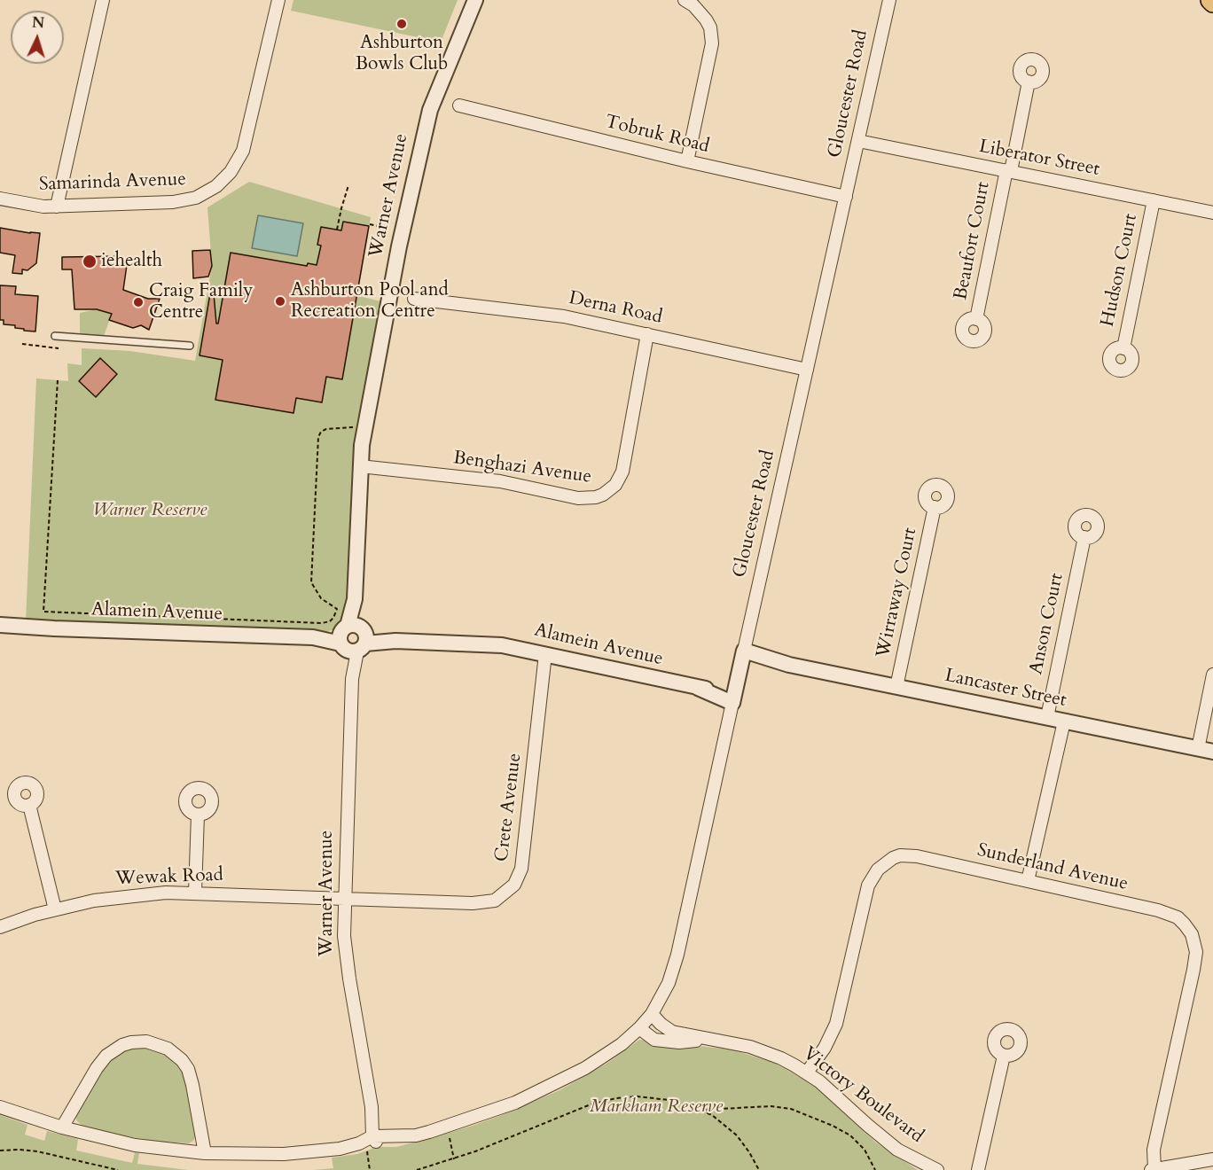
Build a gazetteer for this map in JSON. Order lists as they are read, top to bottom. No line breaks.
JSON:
{"streets":{"street":["Gloucester Road","Tobruk Road","Liberator Street","Samarinda Avenue","Warner Avenue","Beaufort Court","Hudson Court","Derna Road","Benghazi Avenue","Wirraway Court","Alamein Avenue","Anson Court","Lancaster Street","Crete Avenue","Sunderland Avenue","Wewak Road","Victory Boulevard"]},"crossings":[["Gloucester Road","Tobruk Road"],["Gloucester Road","Liberator Street"],["Gloucester Road","Derna Road"],["Gloucester Road","Alamein Avenue"],["Gloucester Road","Lancaster Street"],["Gloucester Road","Victory Boulevard"],["Liberator Street","Beaufort Court"],["Liberator Street","Hudson Court"],["Warner Avenue","Benghazi Avenue"],["Warner Avenue","Alamein Avenue"],["Warner Avenue","Crete Avenue"],["Warner Avenue","Wewak Road"],["Derna Road","Benghazi Avenue"],["Wirraway Court","Lancaster Street"],["Alamein Avenue","Crete Avenue"],["Anson Court","Lancaster Street"],["Crete Avenue","Wewak Road"],["Sunderland Avenue","Victory Boulevard"]],"parks":["Warner Reserve","Markham Reserve"],"places":["Ashburton Bowls Club","iehealth","Ashburton Pool and Recreation Centre","Craig Family Centre"],"north":"top"}
